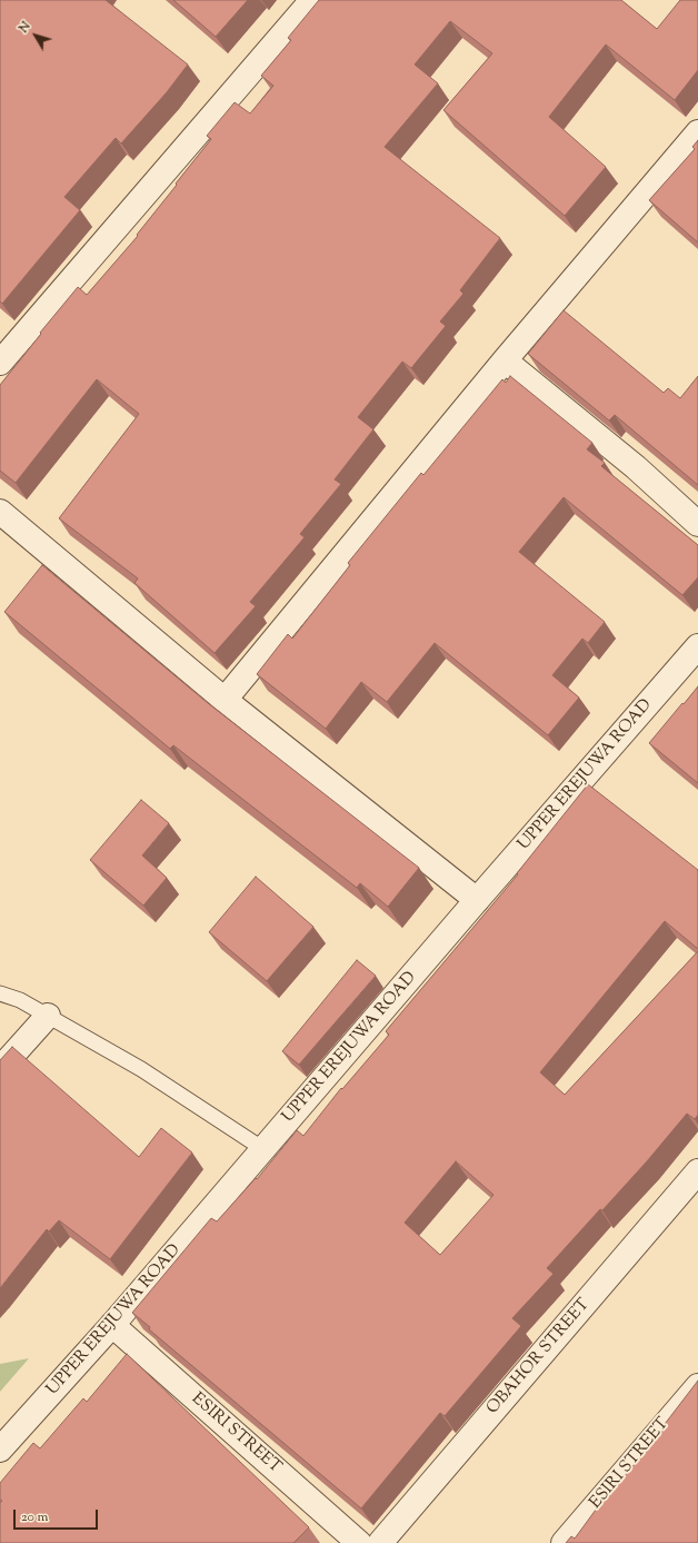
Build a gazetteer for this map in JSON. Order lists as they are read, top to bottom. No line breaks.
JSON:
{"streets":{"street":["UPPER EREJUWA ROAD","OBAHOR STREET","ESIRI STREET"]},"crossings":[["UPPER EREJUWA ROAD","ESIRI STREET"]],"scale_bar":"20 m","north":"top left"}
